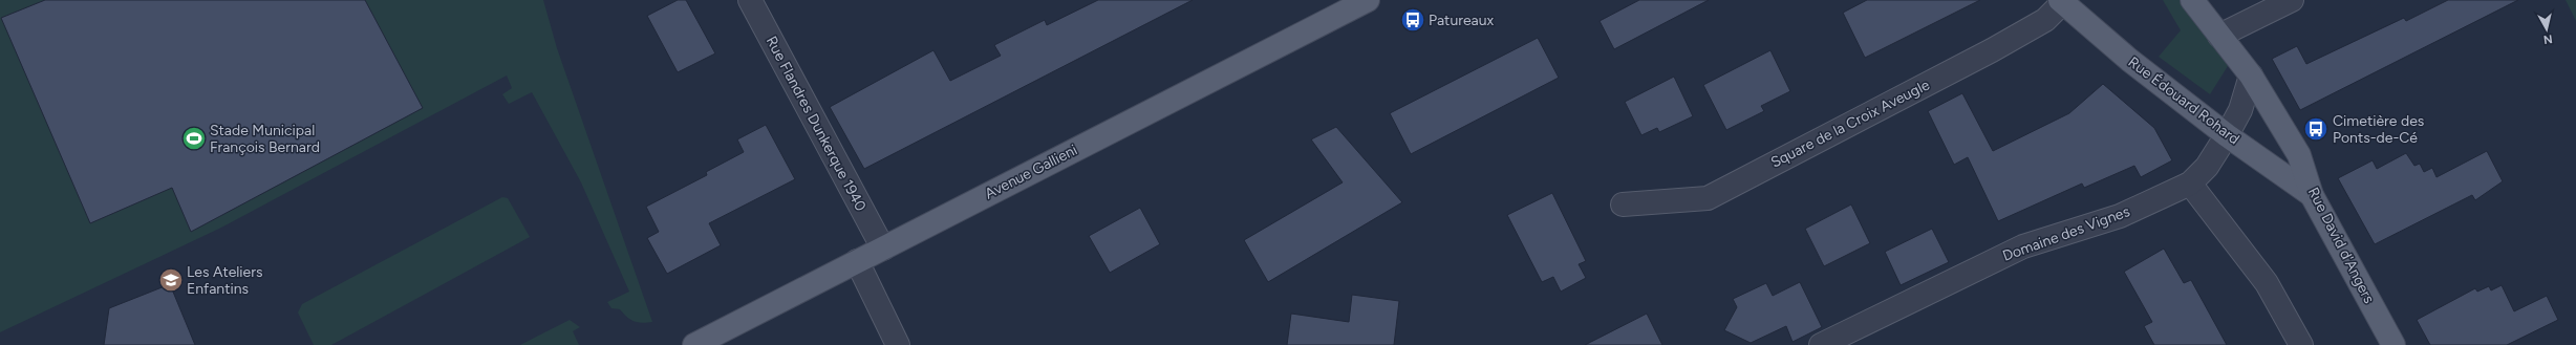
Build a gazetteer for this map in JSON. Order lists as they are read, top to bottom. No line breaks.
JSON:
{"streets":{"main road":["Rue Édouard Rohard","Avenue Gallieni","Rue David d'Angers"],"street":["Rue Flandres Dunkerque 1940","Square de la Croix Aveugle","Domaine des Vignes"]},"crossings":[["Rue Édouard Rohard","Square de la Croix Aveugle"],["Rue Édouard Rohard","Domaine des Vignes"],["Rue Édouard Rohard","Rue David d'Angers"],["Rue Flandres Dunkerque 1940","Avenue Gallieni"],["Domaine des Vignes","Rue David d'Angers"]],"places":{"bus stop":["Patureaux","Cimetière des Ponts-de-Cé"],"sports":["Stade Municipal François Bernard"],"school or university":["Les Ateliers Enfantins"]},"north":"bottom"}
